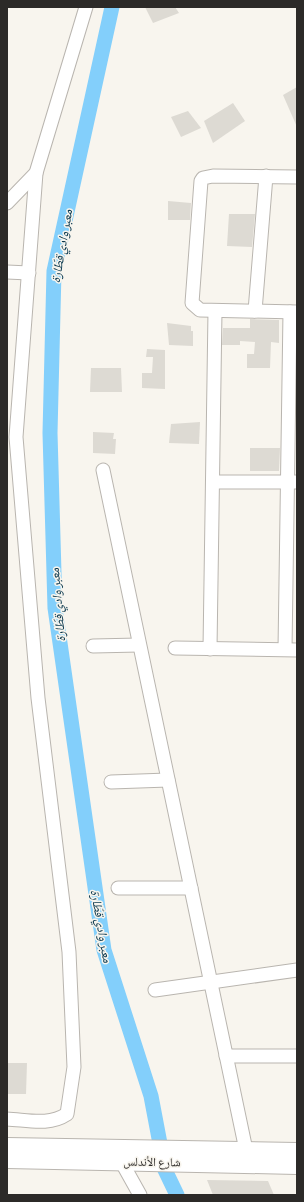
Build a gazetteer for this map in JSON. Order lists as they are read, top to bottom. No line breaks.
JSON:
{"streets":{"main road":["شارع الأندلس"]},"water":["معبر وادي قطّارة"]}
